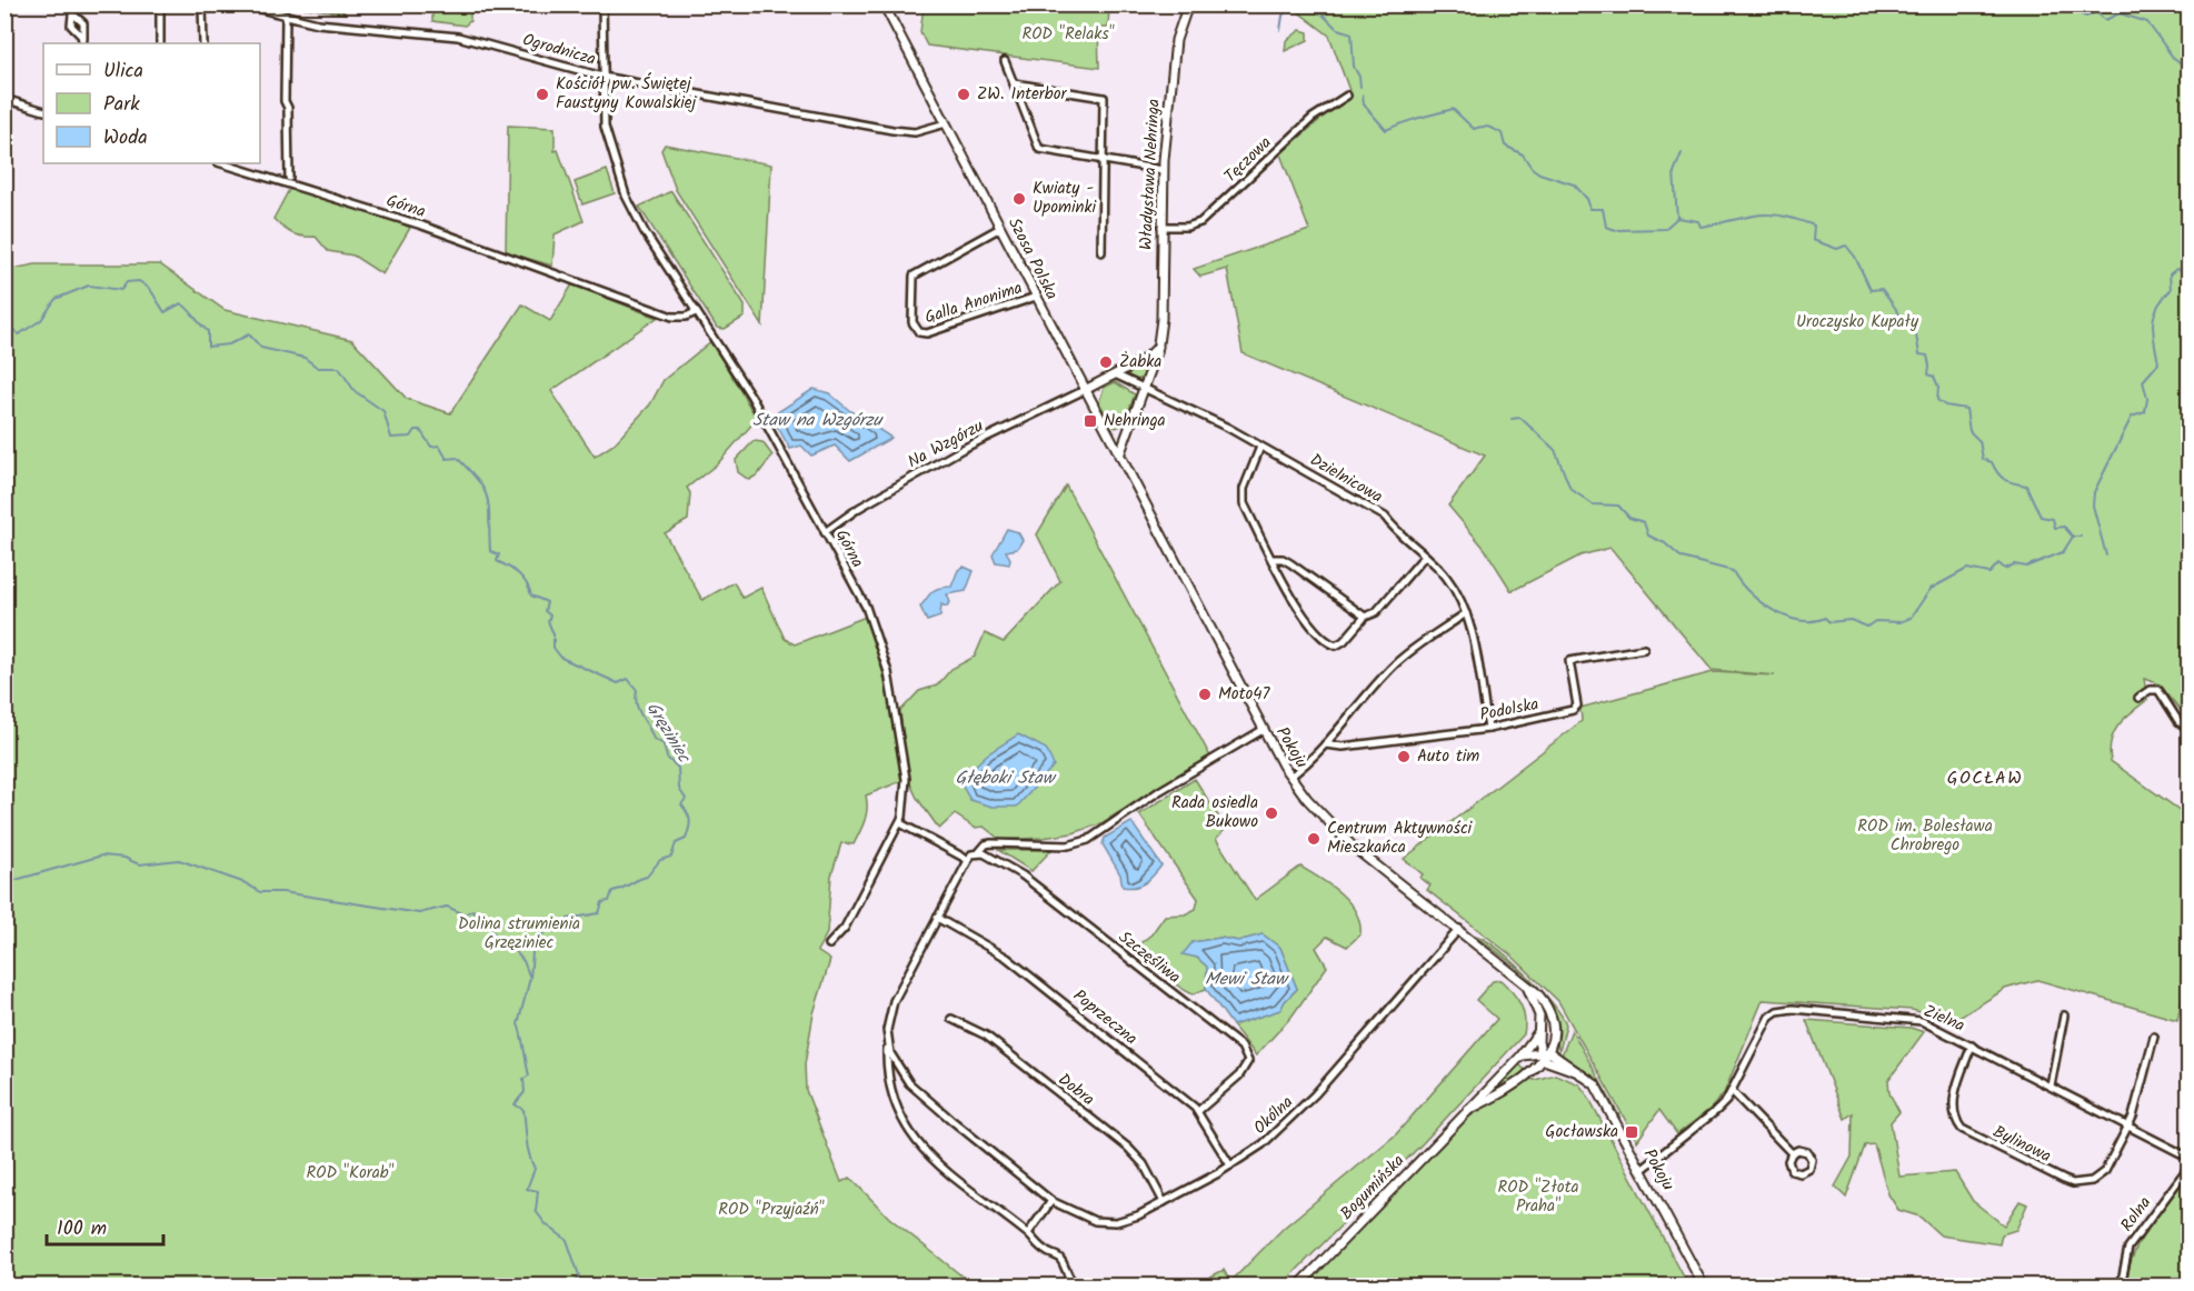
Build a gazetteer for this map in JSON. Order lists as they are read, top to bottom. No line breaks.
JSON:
{"streets":{"street":["Ogrodnicza","Tęczowa","Władysława Nehringa","Górna","Szosa Polska","Galla Anonima","Na Wzgórzu","Dzielnicowa","Podolska","Pokoju","Szczęśliwa","Poprzeczna","Zielna","Dobra","Okólna","Bylinowa","Bogumińska","Rolna"]},"crossings":[["Ogrodnicza","Górna"],["Ogrodnicza","Szosa Polska"],["Tęczowa","Władysława Nehringa"],["Władysława Nehringa","Szosa Polska"],["Władysława Nehringa","Dzielnicowa"],["Władysława Nehringa","Pokoju"],["Górna","Na Wzgórzu"],["Szosa Polska","Galla Anonima"],["Szosa Polska","Na Wzgórzu"],["Szosa Polska","Pokoju"],["Dzielnicowa","Podolska"],["Pokoju","Okólna"],["Pokoju","Bogumińska"],["Szczęśliwa","Poprzeczna"],["Poprzeczna","Okólna"],["Zielna","Bylinowa"],["Dobra","Okólna"]],"districts":["GOCŁAW"],"water":["Staw na Wzgórzu","Gręziniec","Głęboki Staw","Mewi Staw"],"parks":["ROD \"Relaks\"","Uroczysko Kupały","ROD im. Bolesława Chrobrego","Dolina strumienia Grzęziniec","ROD \"Korab\"","ROD \"Złota Praha\"","ROD \"Przyjaźń\""],"places":{"other":["Kościół pw. Świętej Faustyny Kowalskiej","ZW. Interbor","Kwiaty - Upominki","Żabka","Moto47","Auto tim","Rada osiedla Bukowo","Centrum Aktywności Mieszkańca"],"transit":["Nehringa","Gocławska"]},"legend":["Ulica","Park","Woda"],"scale_bar":"100 m"}
